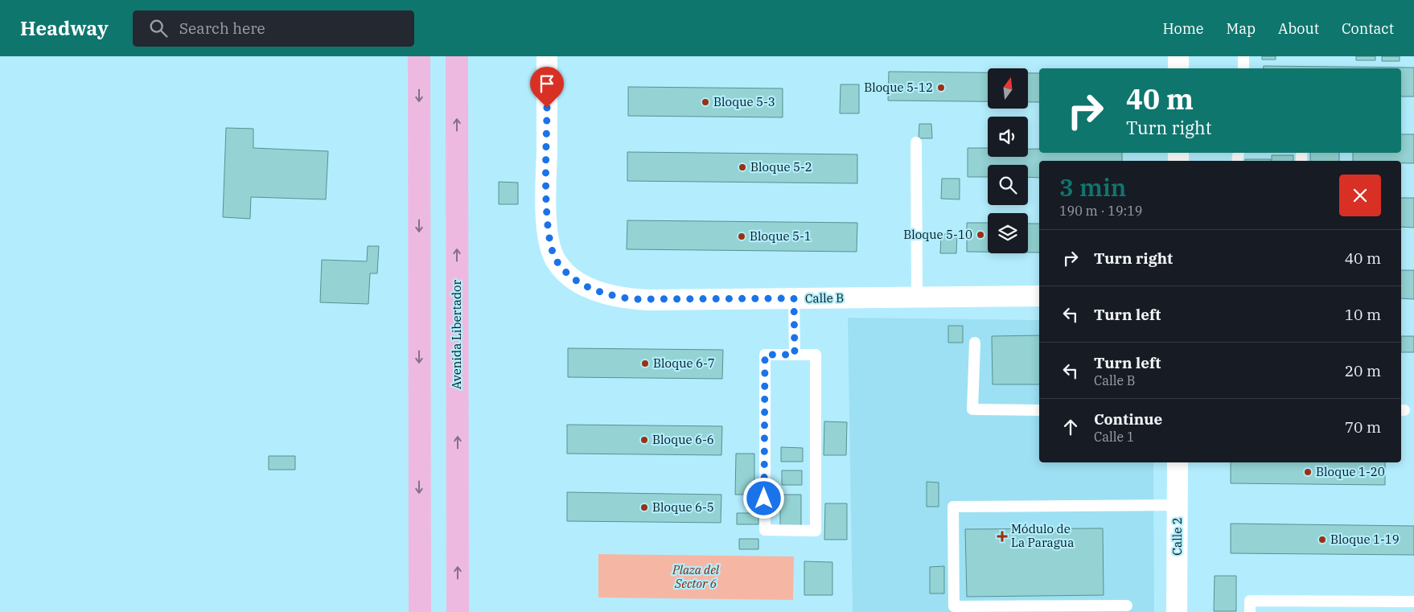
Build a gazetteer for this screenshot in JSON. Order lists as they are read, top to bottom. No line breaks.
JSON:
{"streets":{"main road":["Avenida Libertador"],"street":["Calle B","Calle 2"]},"parks":["Plaza del Sector 6"],"places":{"other":["Bloque 5-12","Bloque 5-3","Bloque 5-2","Bloque 5-10","Bloque 5-1","Bloque 6-7","Bloque 6-6","Bloque 1-20","Bloque 6-5","Bloque 1-19"],"health":["Módulo de La Paragua"]},"north":"top","page":{"header":"Headway","search":"Search here","nav":["Home","Map","About","Contact"],"turn":["40 m","Turn right"],"heading":["3 min","190 m · 19:19"],"list":[{"name":"Turn right","value":"40 m"},{"name":"Turn left","value":"10 m"},{"name":"Turn left","note":"Calle B","value":"20 m"},{"name":"Continue","note":"Calle 1","value":"70 m"}]}}
